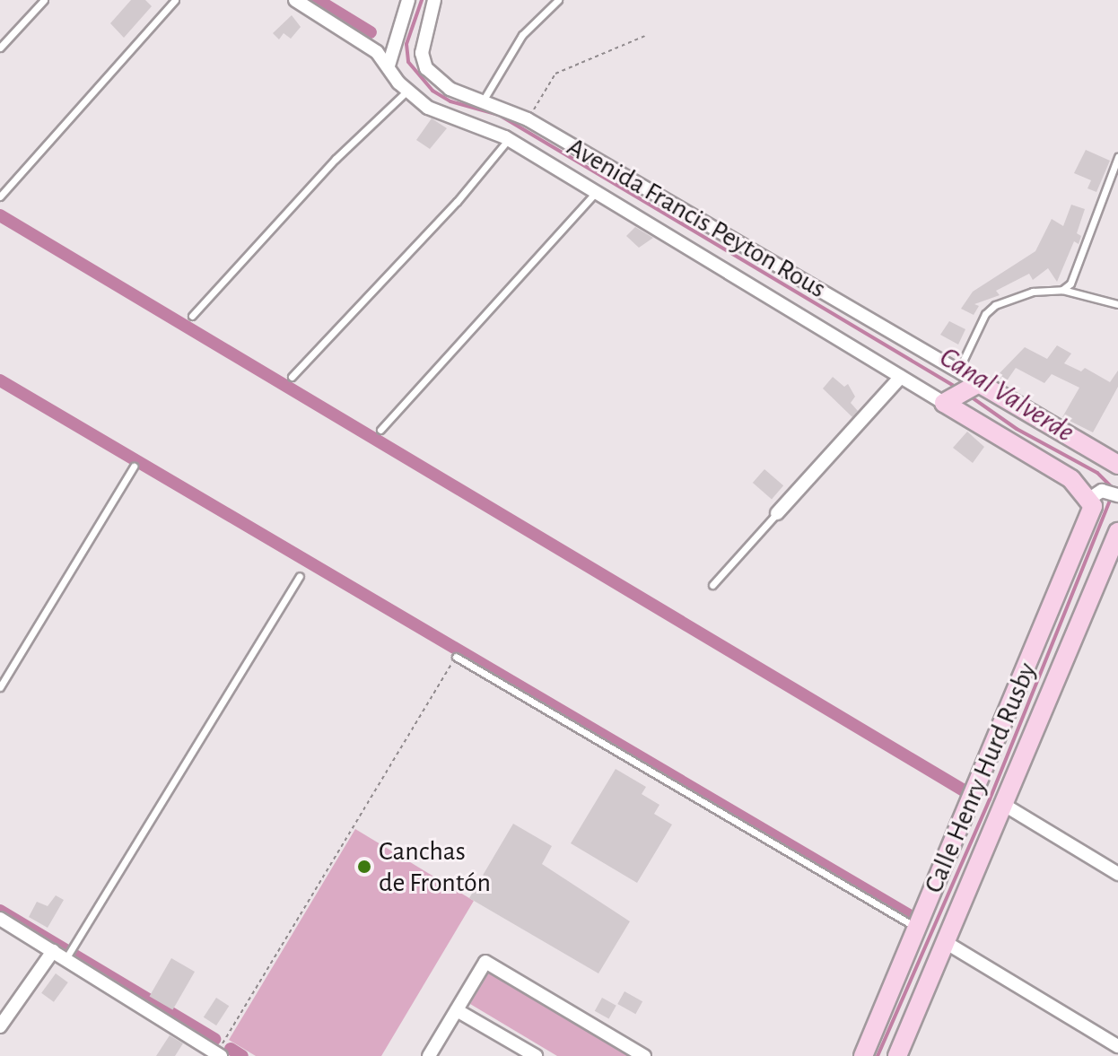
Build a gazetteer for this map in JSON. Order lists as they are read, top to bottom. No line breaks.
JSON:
{"streets":{"street":["Avenida Francis Peyton Rous","Calle Henry Hurd Rusby"]},"water":["Canal Valverde"],"places":["Canchas de Frontón"]}
